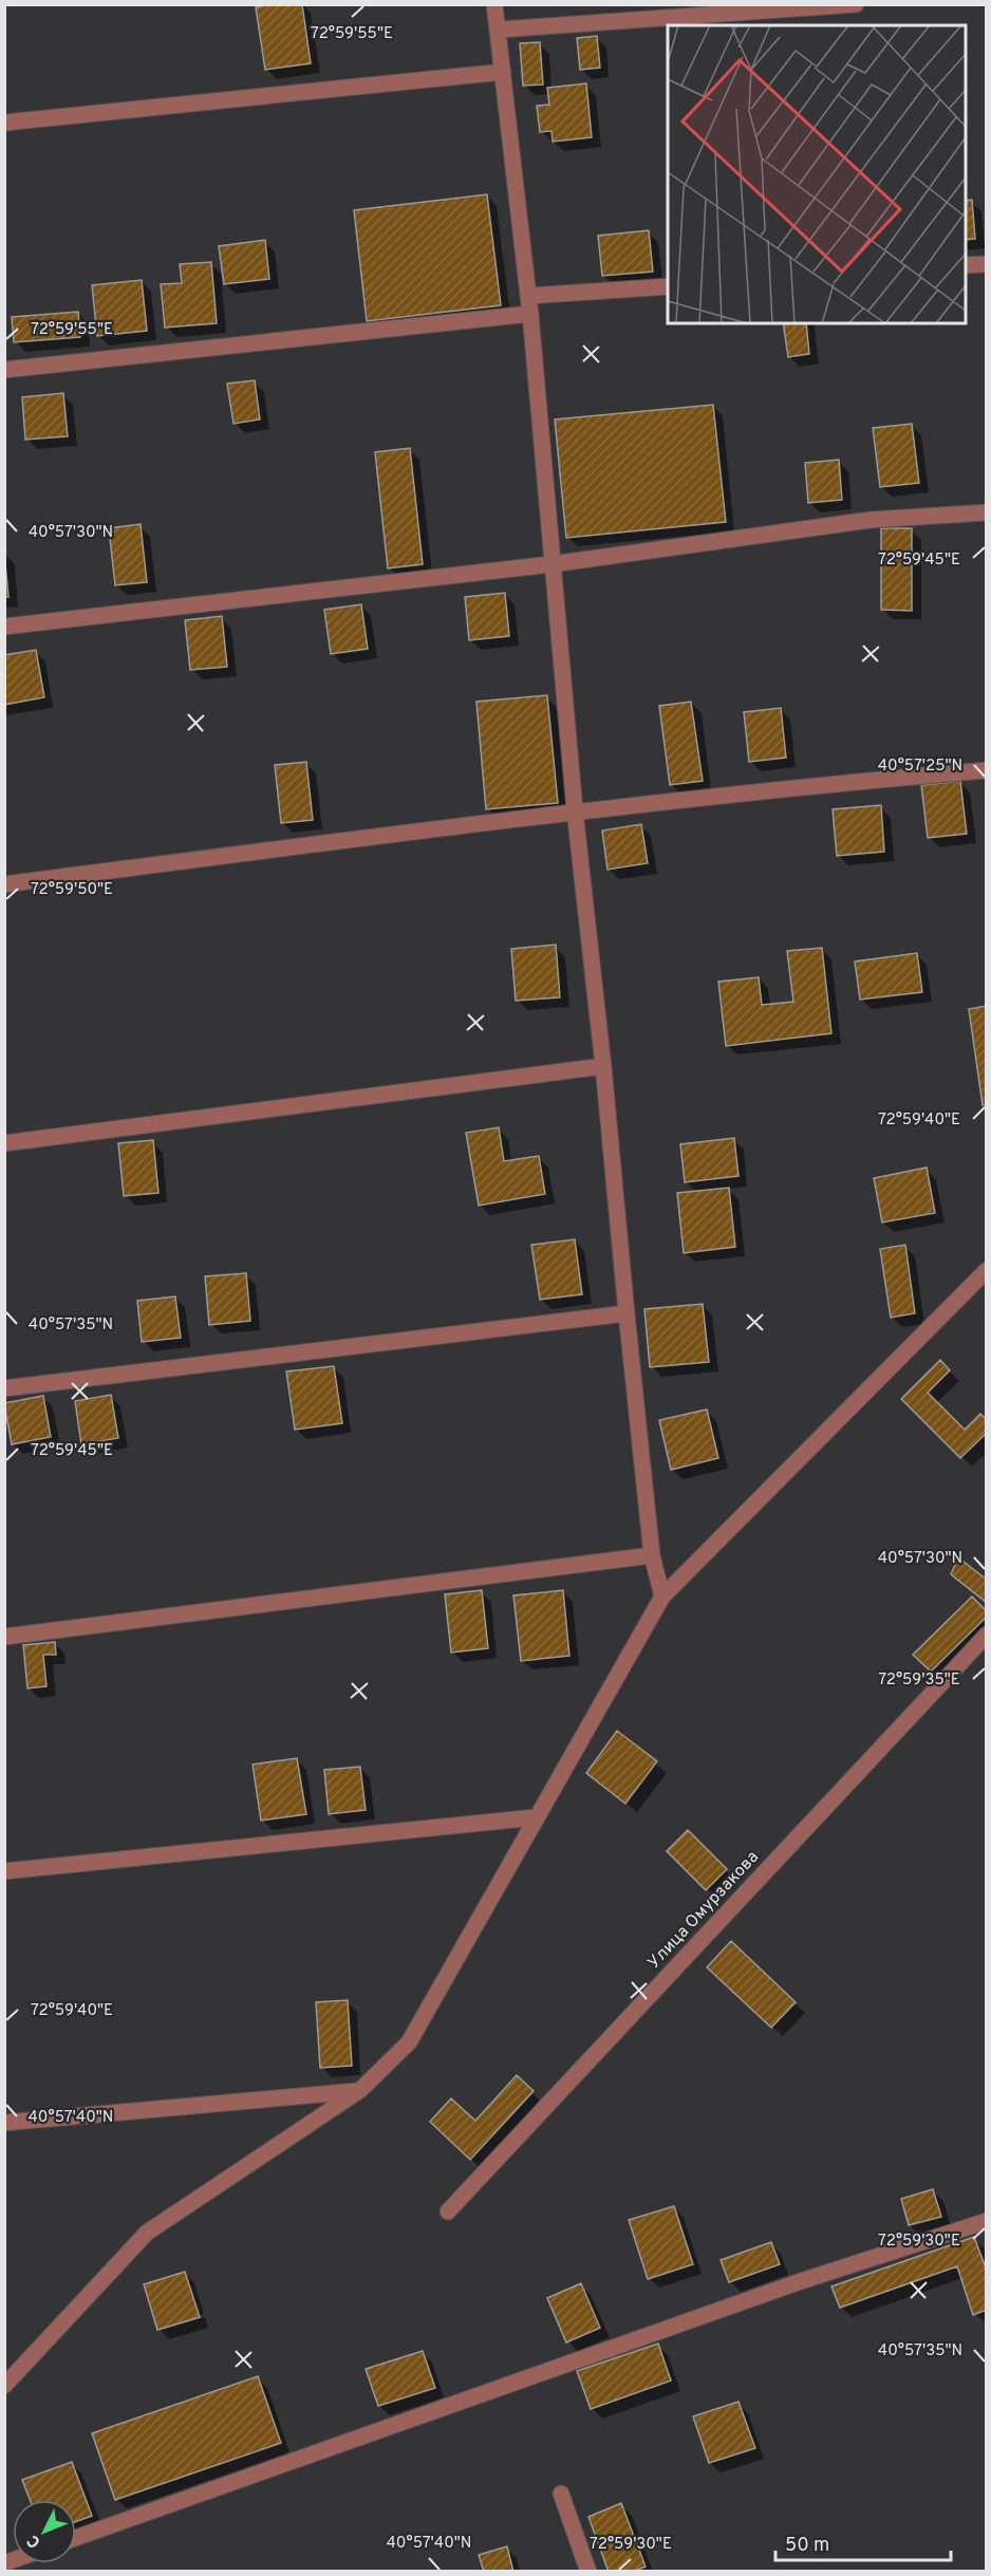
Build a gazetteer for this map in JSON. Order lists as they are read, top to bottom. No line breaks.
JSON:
{"streets":{"street":["Улица Омурзакова"]},"scale_bar":"50 m","north":"bottom left","coordinates":["72°59'55\"E","40°57'30\"N","72°59'45\"E","40°57'25\"N","72°59'50\"E","72°59'40\"E","40°57'35\"N","72°59'35\"E","40°57'40\"N","72°59'30\"E"]}
